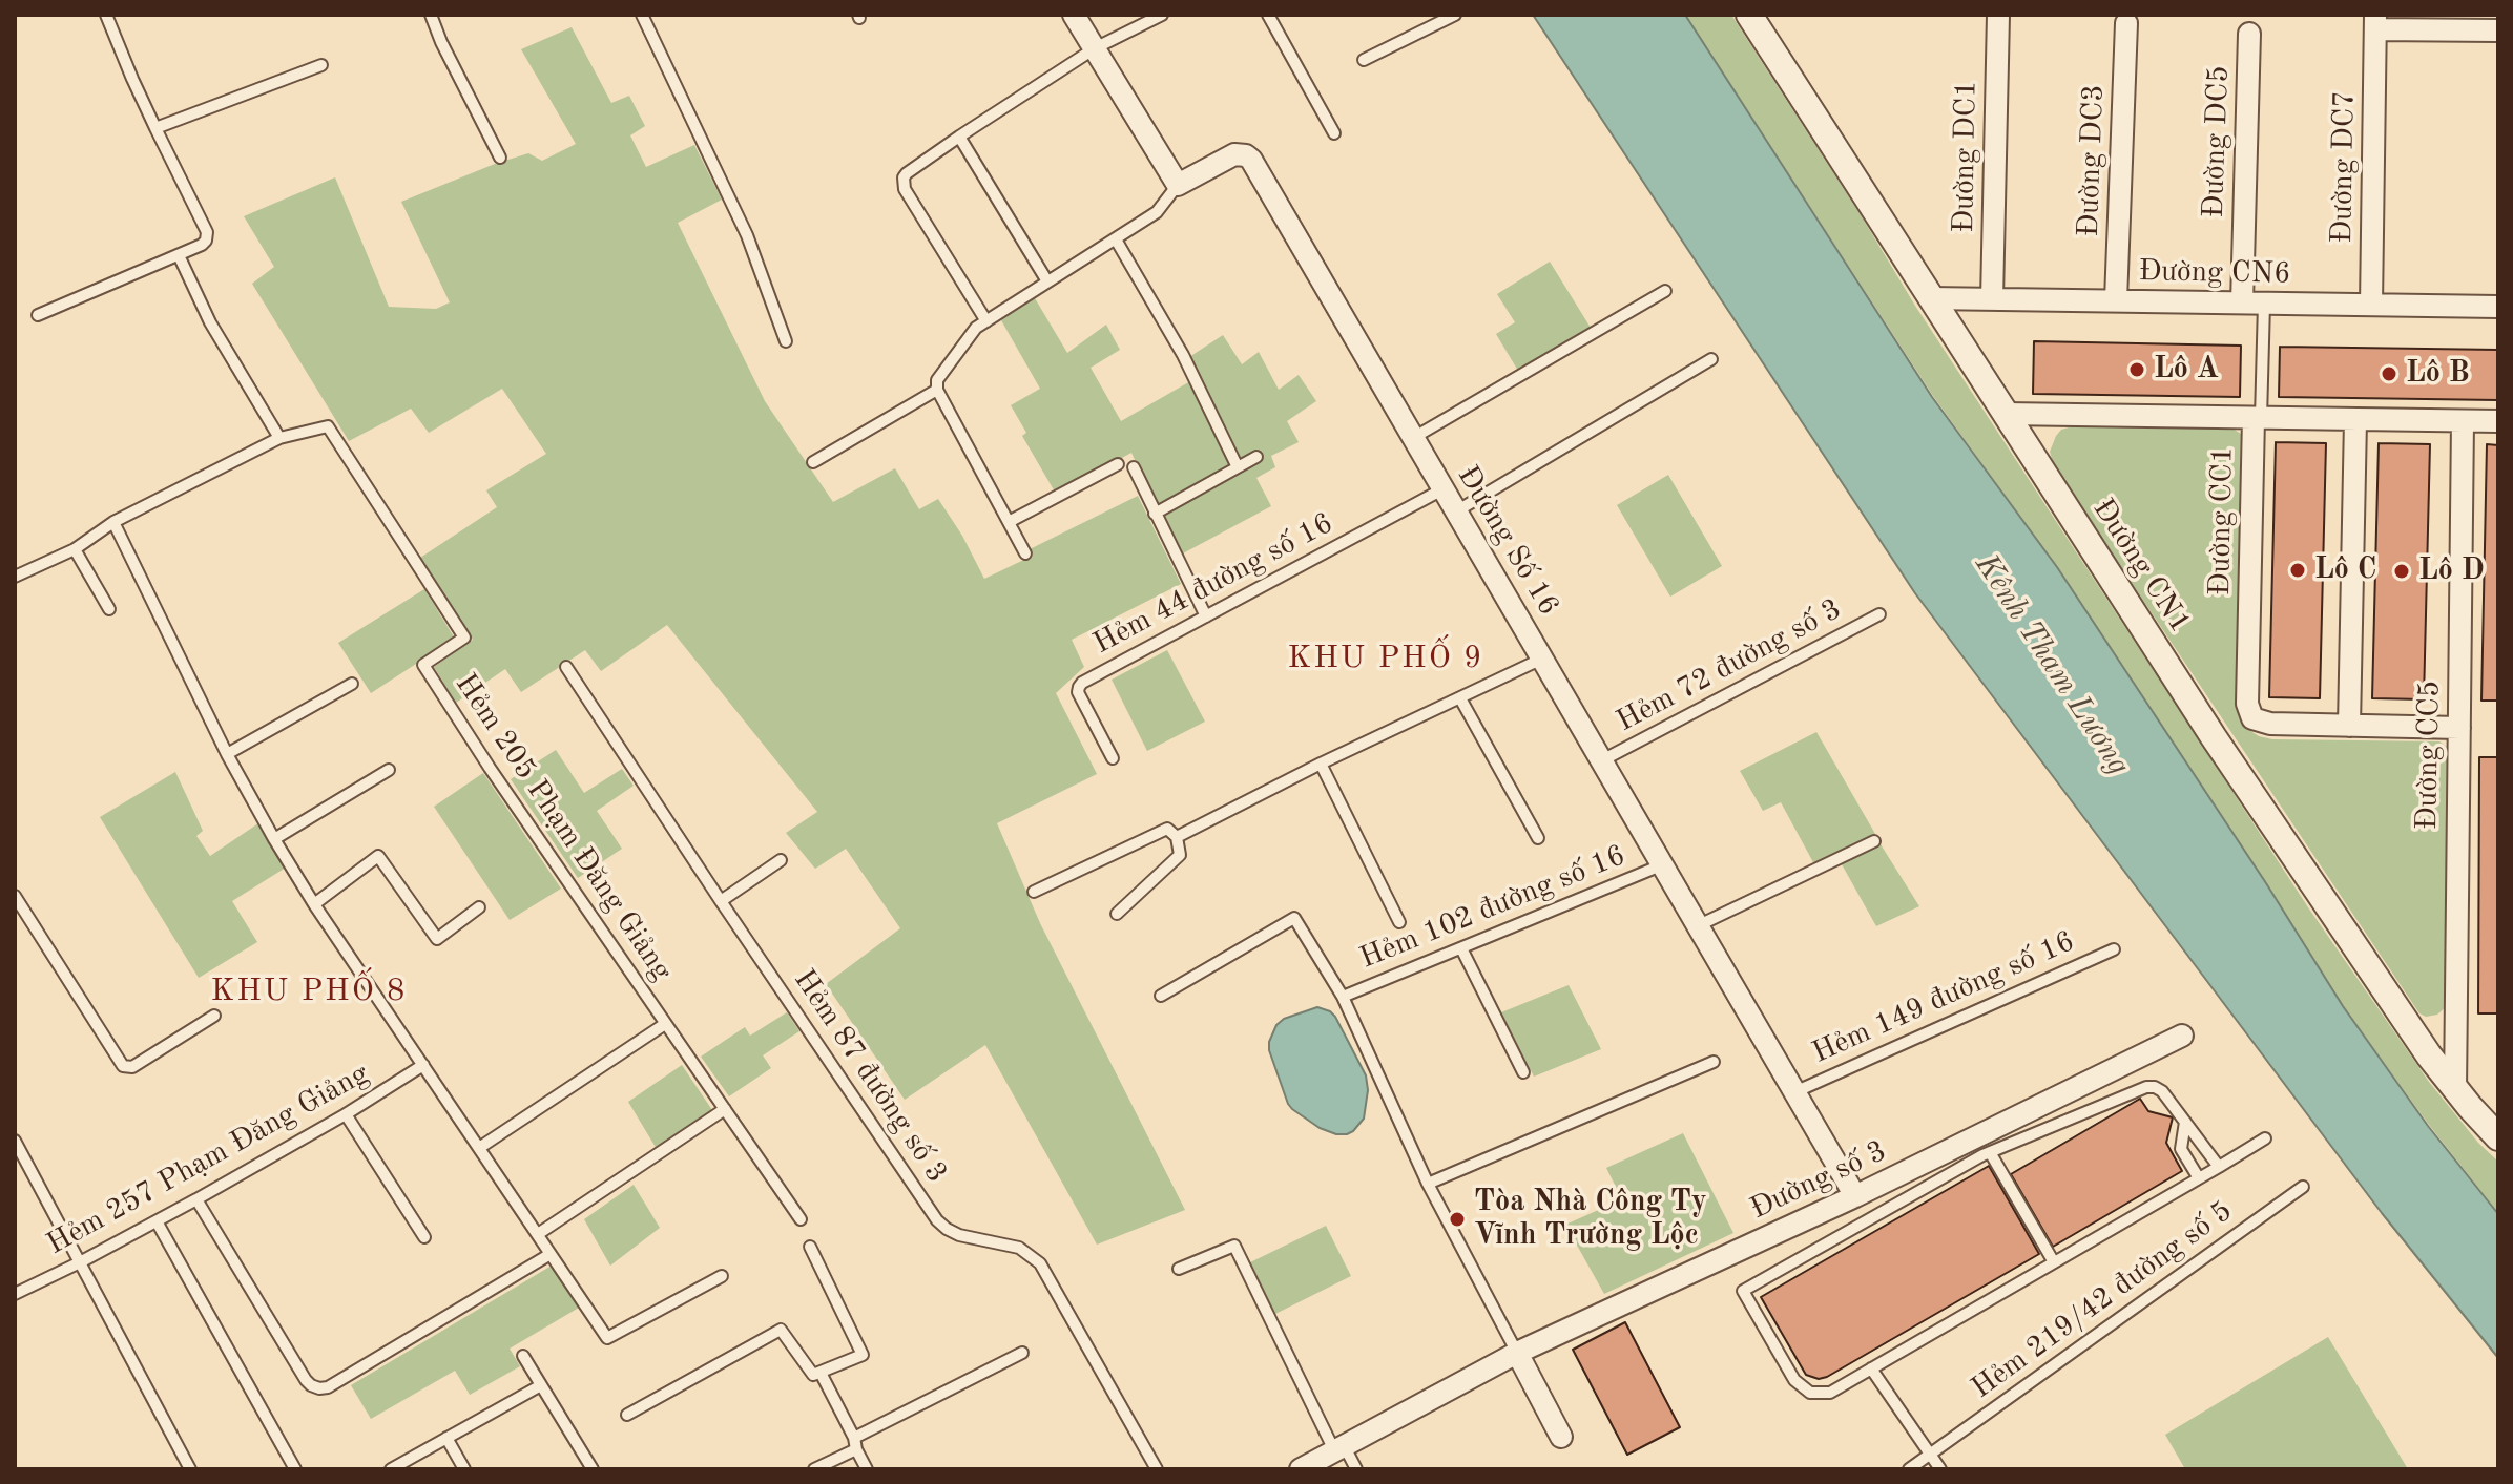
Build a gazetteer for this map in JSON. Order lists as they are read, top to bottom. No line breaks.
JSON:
{"streets":{"street":["Đường DC5","Đường DC1","Đường DC3","Đường DC7","Đường CN6","Đường CC1","Đường Số 16","Đường CN1","Đường CC5","Đường số 3"],"lane":["Hẻm 44 đường số 16","Hẻm 72 đường số 3","Hẻm 205 Phạm Đăng Giảng","Hẻm 102 đường số 16","Hẻm 149 đường số 16","Hẻm 87 đường số 3","Hẻm 257 Phạm Đăng Giảng","Hẻm 219/42 đường số 5"]},"crossings":[["Đường DC5","Đường CN6"],["Đường DC1","Đường CN6"],["Đường DC3","Đường CN6"],["Đường DC7","Đường CN6"],["Đường CN6","Đường CN1"],["Đường CC1","Đường CC5"],["Đường Số 16","Hẻm 44 đường số 16"],["Đường Số 16","Hẻm 72 đường số 3"],["Đường Số 16","Hẻm 102 đường số 16"],["Đường Số 16","Hẻm 149 đường số 16"],["Đường Số 16","Đường số 3"],["Đường CN1","Đường CC5"]],"districts":["KHU PHỐ 9","KHU PHỐ 8"],"water":["Kênh Tham Lương"],"places":["Lô A","Lô B","Lô C","Lô D","Tòa Nhà Công Ty Vĩnh Trường Lộc"]}
